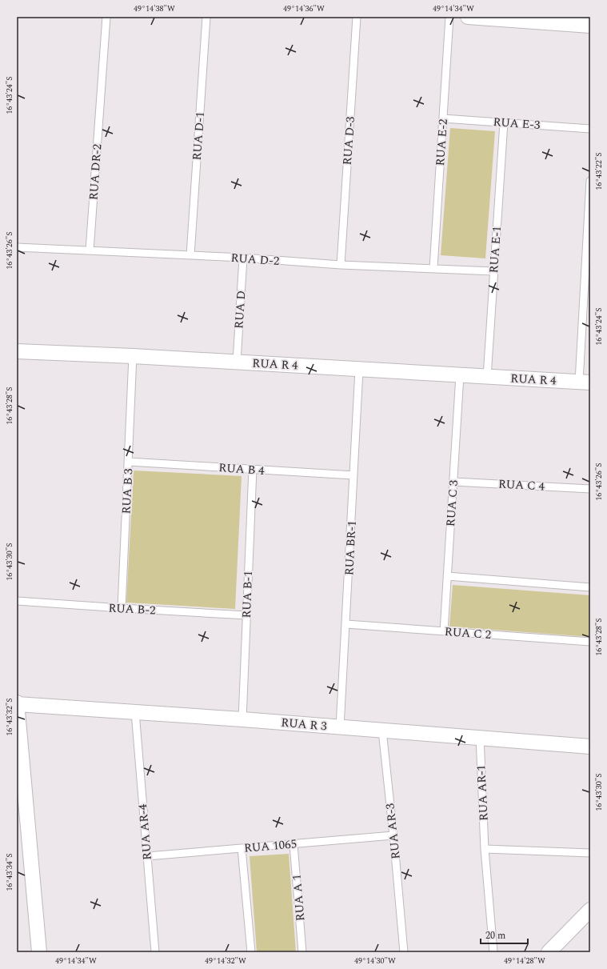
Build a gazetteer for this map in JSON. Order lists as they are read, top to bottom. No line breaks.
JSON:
{"streets":{"street":["RUA R 4","RUA R 3"],"lane":["RUA E-3","RUA D-1","RUA D-3","RUA E-2","RUA DR-2","RUA E-1","RUA D-2","RUA D","RUA B 4","RUA C 4","RUA B 3","RUA C 3","RUA BR-1","RUA B-1","RUA B-2","RUA C 2","RUA AR-1","RUA AR-3","RUA AR-4","RUA 1065","RUA A 1"]},"crossings":[["RUA E-3","RUA E-2"],["RUA E-3","RUA E-1"],["RUA D-1","RUA D-2"],["RUA D-3","RUA D-2"],["RUA E-2","RUA D-2"],["RUA DR-2","RUA D-2"],["RUA E-1","RUA D-2"],["RUA E-1","RUA R 4"],["RUA D-2","RUA D"],["RUA D","RUA R 4"],["RUA R 4","RUA B 3"],["RUA R 4","RUA C 3"],["RUA R 4","RUA BR-1"],["RUA B 4","RUA B 3"],["RUA B 4","RUA BR-1"],["RUA B 4","RUA B-1"],["RUA C 4","RUA C 3"],["RUA B 3","RUA B-2"],["RUA C 3","RUA C 2"],["RUA BR-1","RUA C 2"],["RUA BR-1","RUA R 3"],["RUA B-1","RUA B-2"],["RUA B-1","RUA R 3"],["RUA R 3","RUA AR-1"],["RUA R 3","RUA AR-3"],["RUA R 3","RUA AR-4"],["RUA AR-3","RUA 1065"],["RUA AR-4","RUA 1065"],["RUA 1065","RUA A 1"]],"scale_bar":"20 m","coordinates":["49°14'38\"W","49°14'36\"W","49°14'34\"W","16°43'24\"S","16°43'22\"S","16°43'26\"S","16°43'28\"S","16°43'30\"S","16°43'32\"S","16°43'34\"S","49°14'32\"W","49°14'30\"W","49°14'28\"W"]}
